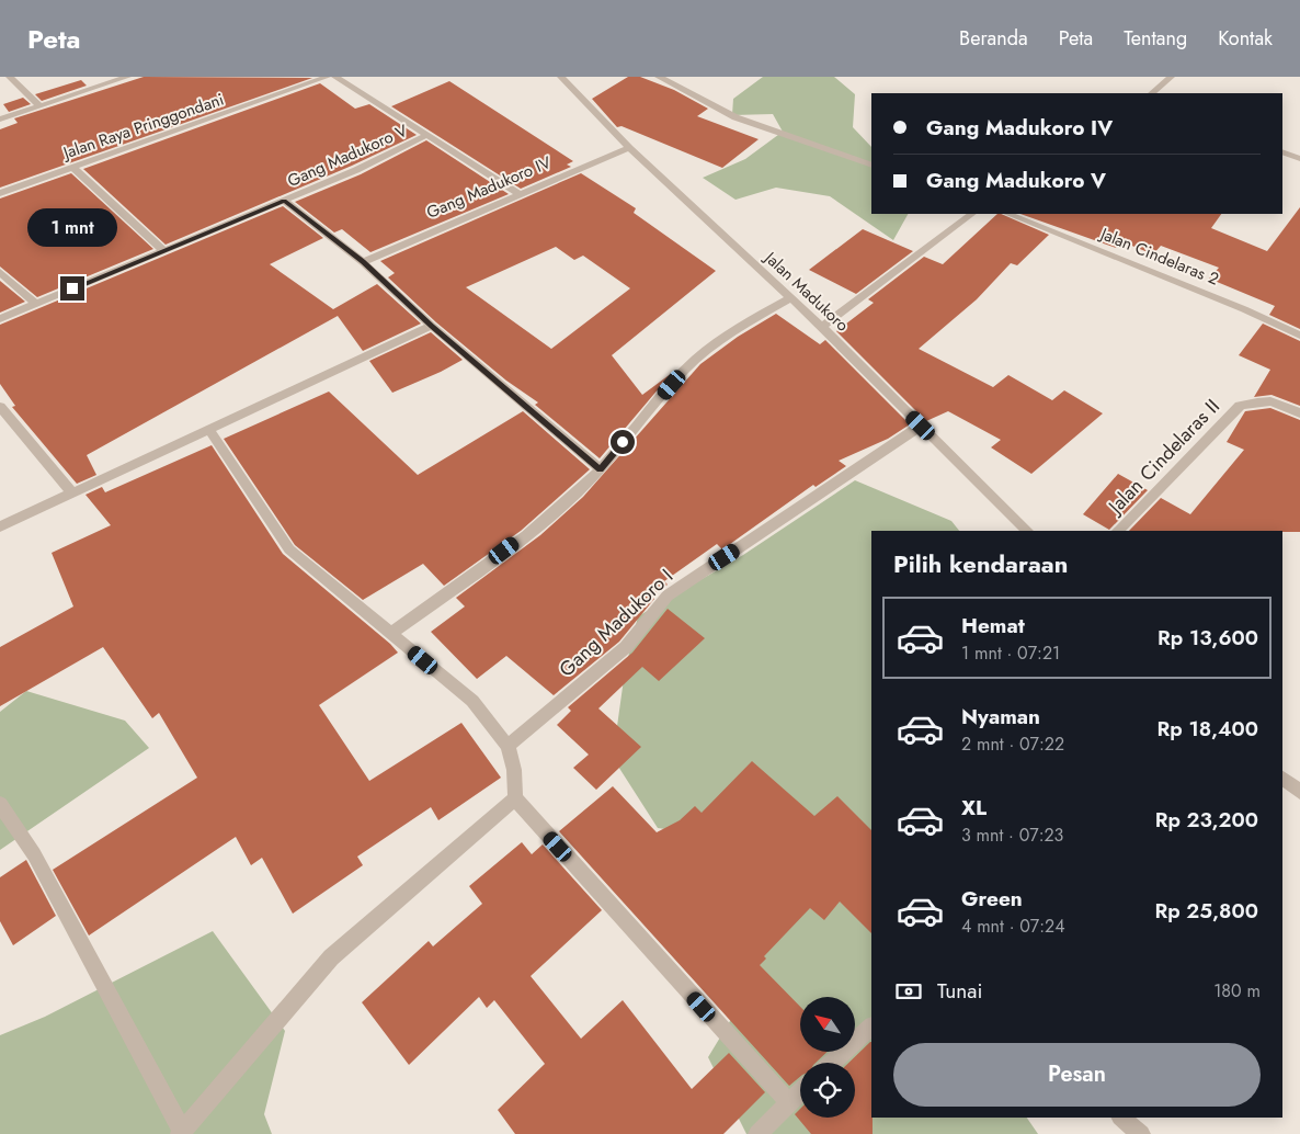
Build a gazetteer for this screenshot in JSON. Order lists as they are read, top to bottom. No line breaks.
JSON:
{"streets":{"street":["Jalan Raya Pringgondani","Gang Madukoro V","Gang Madukoro IV","Jalan Cindelaras 2","Jalan Madukoro","Jalan Cindelaras II","Gang Madukoro I"]},"crossings":[["Gang Madukoro IV","Jalan Madukoro"],["Jalan Madukoro","Gang Madukoro I"]],"north":"top left","page":{"header":"Peta","nav":["Beranda","Peta","Tentang","Kontak"],"banner":["Gang Madukoro IV","Gang Madukoro V"],"bubble":"1 mnt","heading":"Pilih kendaraan","list":[{"name":"Hemat","note":"1 mnt · 07:21","value":"Rp 13,600"},{"name":"Nyaman","note":"2 mnt · 07:22","value":"Rp 18,400"},{"name":"XL","note":"3 mnt · 07:23","value":"Rp 23,200"},{"name":"Green","note":"4 mnt · 07:24","value":"Rp 25,800"}],"pay":["Tunai","180 m"],"buttons":"Pesan"}}
